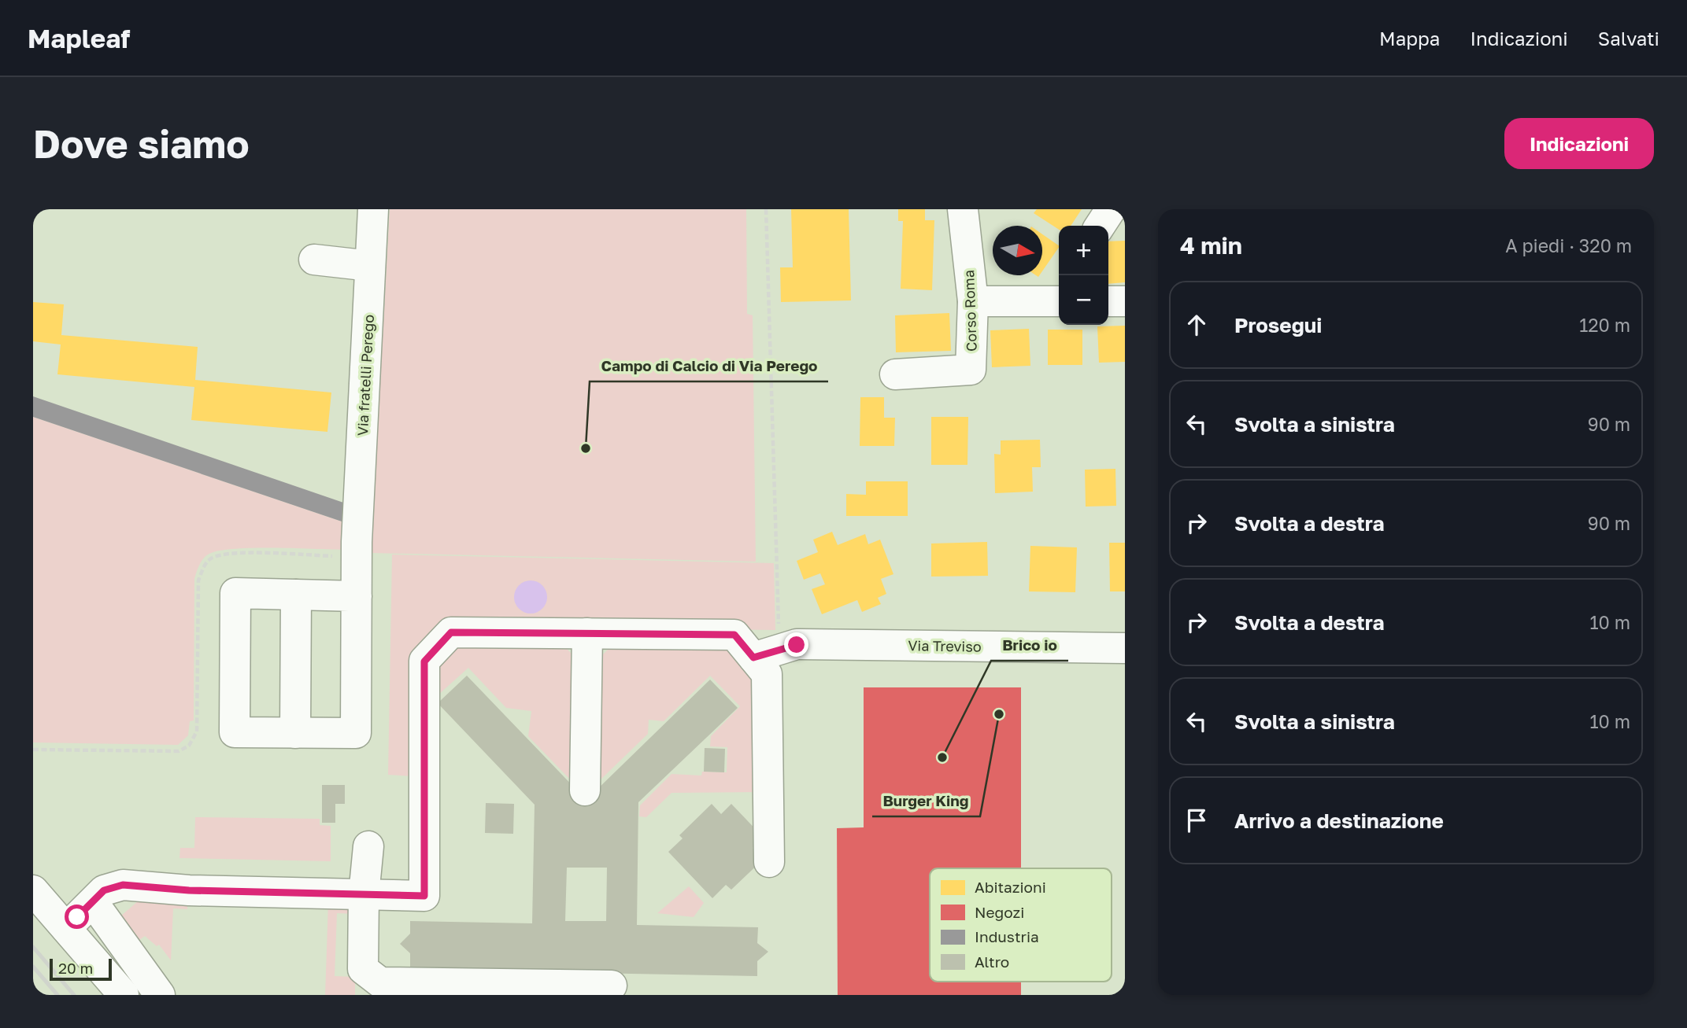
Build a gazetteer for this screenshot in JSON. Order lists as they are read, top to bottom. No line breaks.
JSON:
{"streets":{"street":["Corso Roma","Via fratelli Perego","Via Treviso"]},"places":["Campo di Calcio di Via Perego","Burger King","Brico io"],"legend":["Abitazioni","Negozi","Industria","Altro"],"scale_bar":"20 m","north":"right","page":{"header":"Mapleaf","nav":["Mappa","Indicazioni","Salvati"],"buttons":"Indicazioni","title":"Dove siamo","heading":["4 min","A piedi · 320 m"],"map_buttons":["+","−"],"list":[["Prosegui","120 m"],["Svolta a sinistra","90 m"],["Svolta a destra","90 m"],["Svolta a destra","10 m"],["Svolta a sinistra","10 m"],"Arrivo a destinazione"],"scale":"20 m"}}
